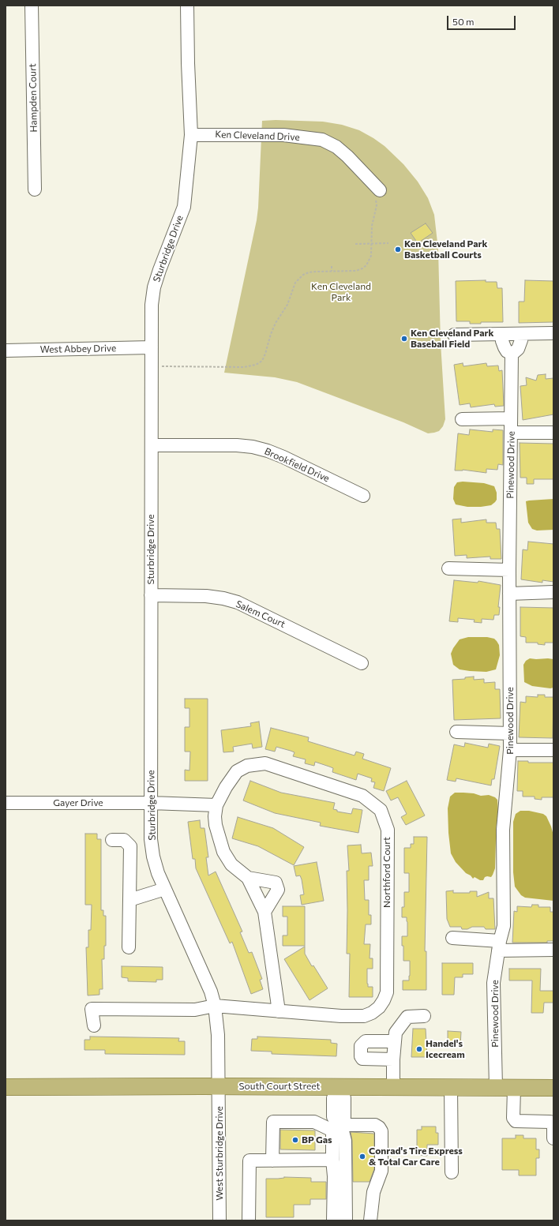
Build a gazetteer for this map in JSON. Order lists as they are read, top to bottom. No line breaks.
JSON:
{"streets":{"main road":["South Court Street"],"street":["Hampden Court","Ken Cleveland Drive","Sturbridge Drive","West Abbey Drive","Brookfield Drive","Pinewood Drive","Salem Court","Gayer Drive","Northford Court","West Sturbridge Drive"]},"crossings":[["Ken Cleveland Drive","Sturbridge Drive"],["Sturbridge Drive","West Abbey Drive"],["Sturbridge Drive","Brookfield Drive"],["Sturbridge Drive","Salem Court"],["Sturbridge Drive","Gayer Drive"],["Sturbridge Drive","Northford Court"],["Sturbridge Drive","South Court Street"],["Sturbridge Drive","West Sturbridge Drive"],["Pinewood Drive","South Court Street"],["South Court Street","West Sturbridge Drive"]],"parks":["Ken Cleveland Park"],"places":["Ken Cleveland Park Basketball Courts","Ken Cleveland Park Baseball Field","Handel's Icecream","BP Gas","Conrad's Tire Express & Total Car Care"],"scale_bar":"50 m"}
